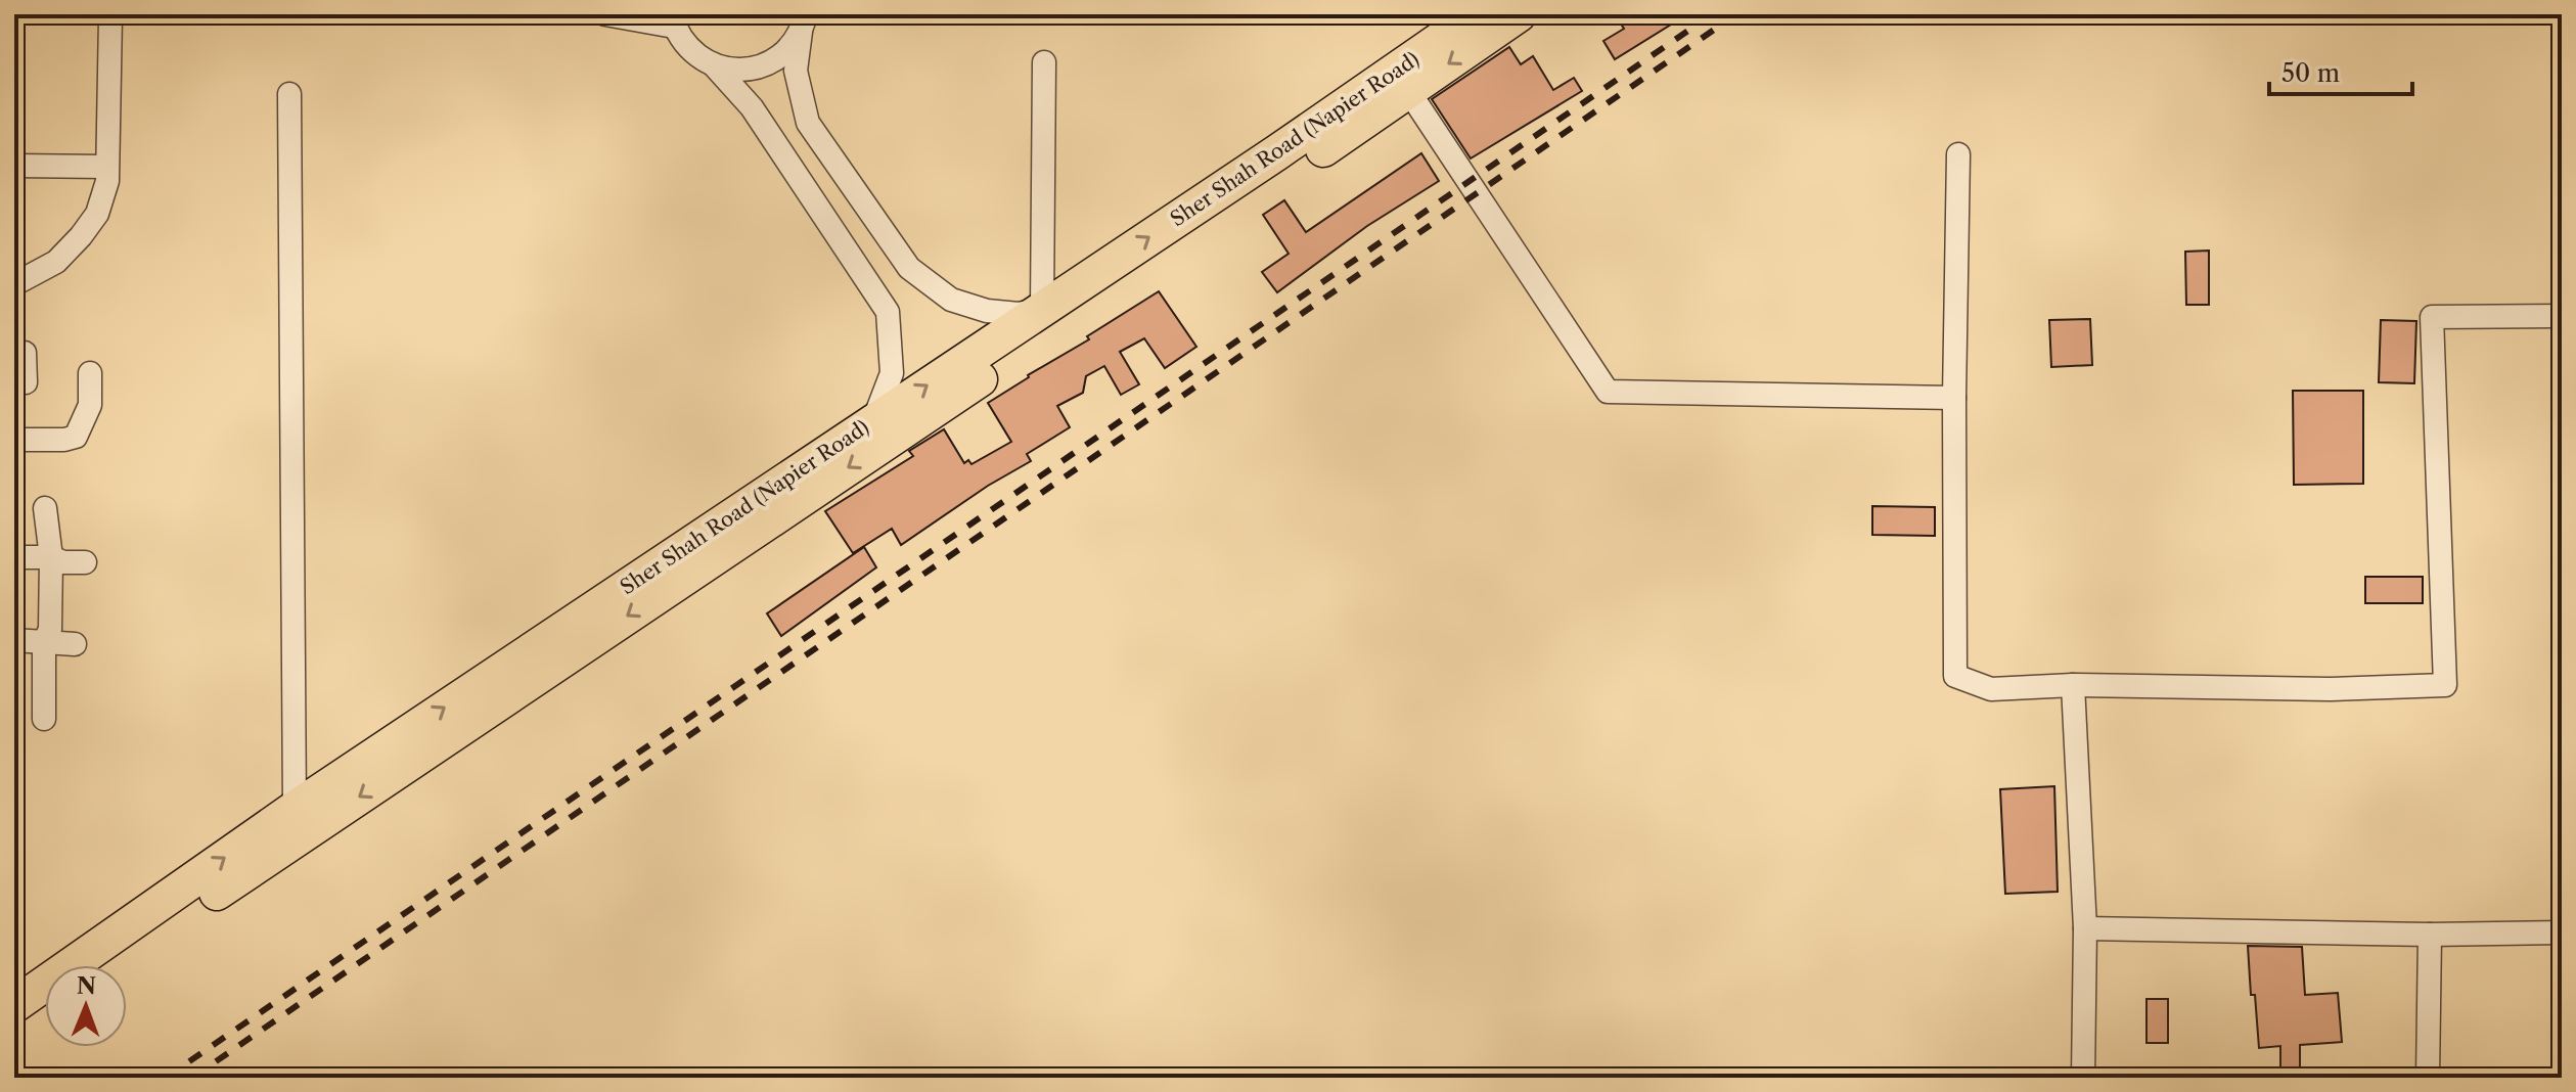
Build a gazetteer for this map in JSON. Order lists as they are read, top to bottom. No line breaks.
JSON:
{"streets":{"main road":["Sher Shah Road (Napier Road)"]},"scale_bar":"50 m","north":"top"}
